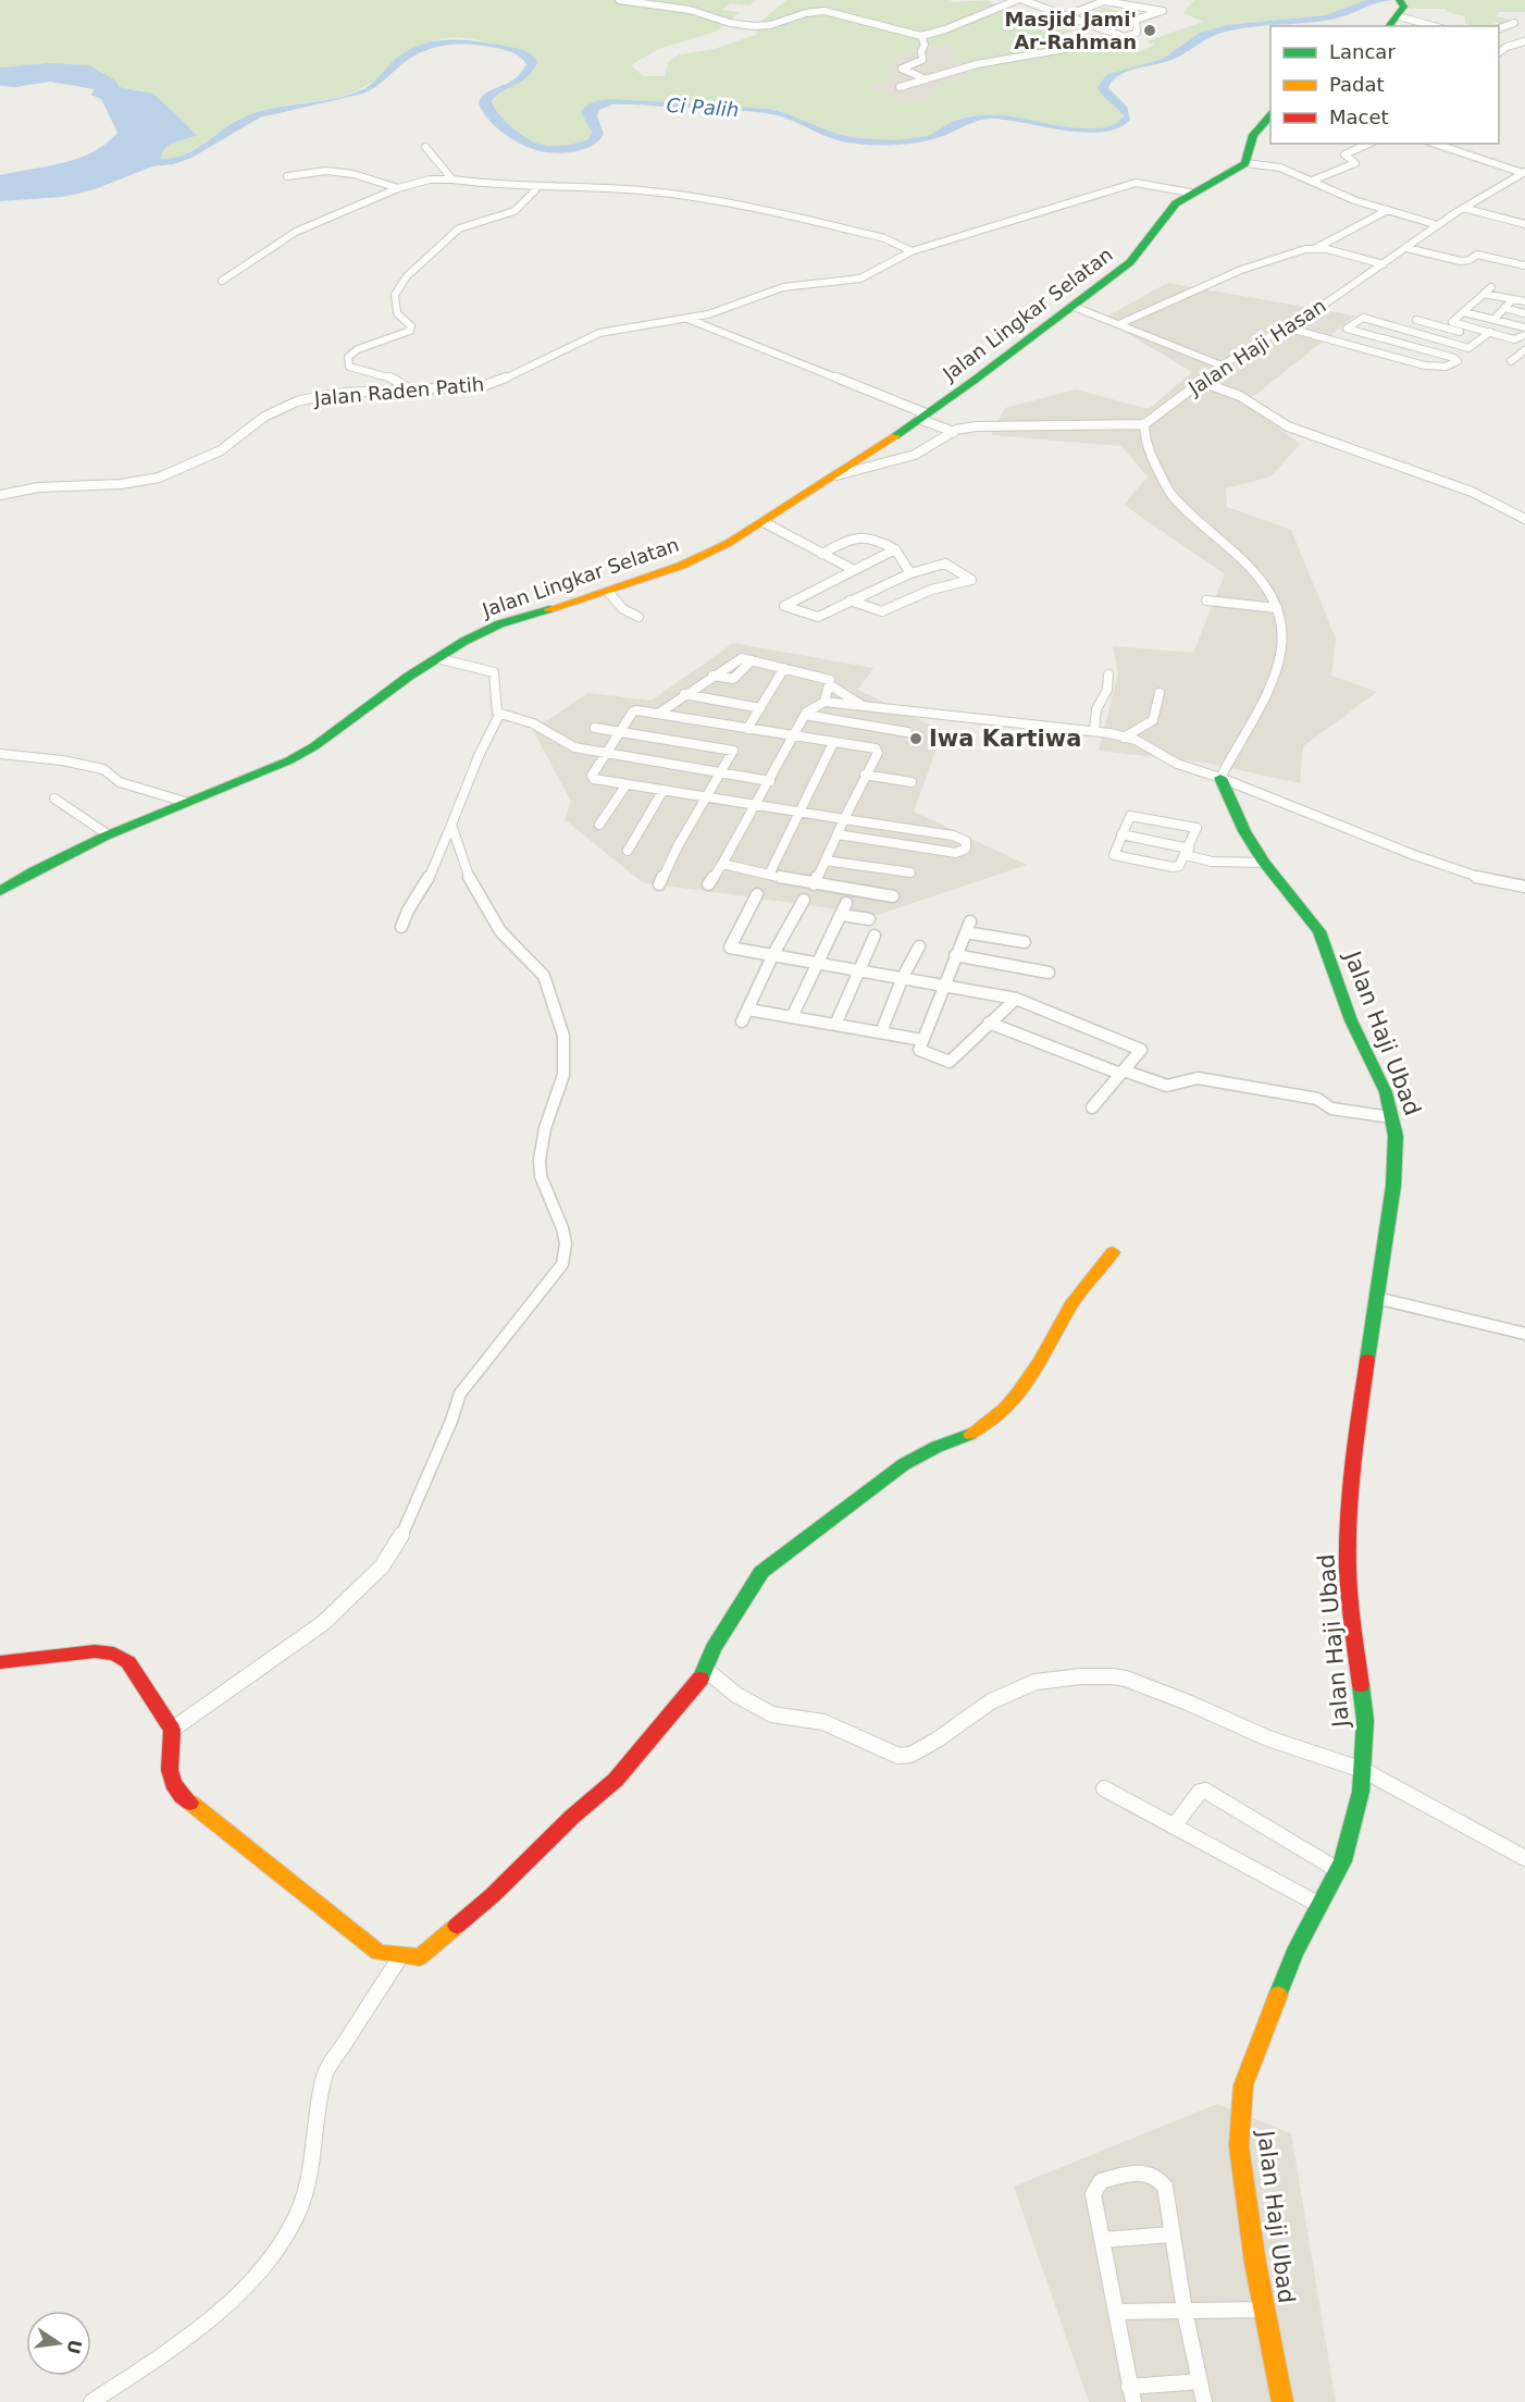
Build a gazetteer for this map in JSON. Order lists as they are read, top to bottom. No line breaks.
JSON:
{"streets":{"street":["Jalan Lingkar Selatan","Jalan Haji Hasan","Jalan Raden Patih","Jalan Haji Ubad"]},"crossings":[["Jalan Lingkar Selatan","Jalan Raden Patih"]],"water":["Ci Palih"],"places":["Masjid Jami' Ar-Rahman","Iwa Kartiwa"],"legend":["Lancar","Padat","Macet"],"north":"right"}
